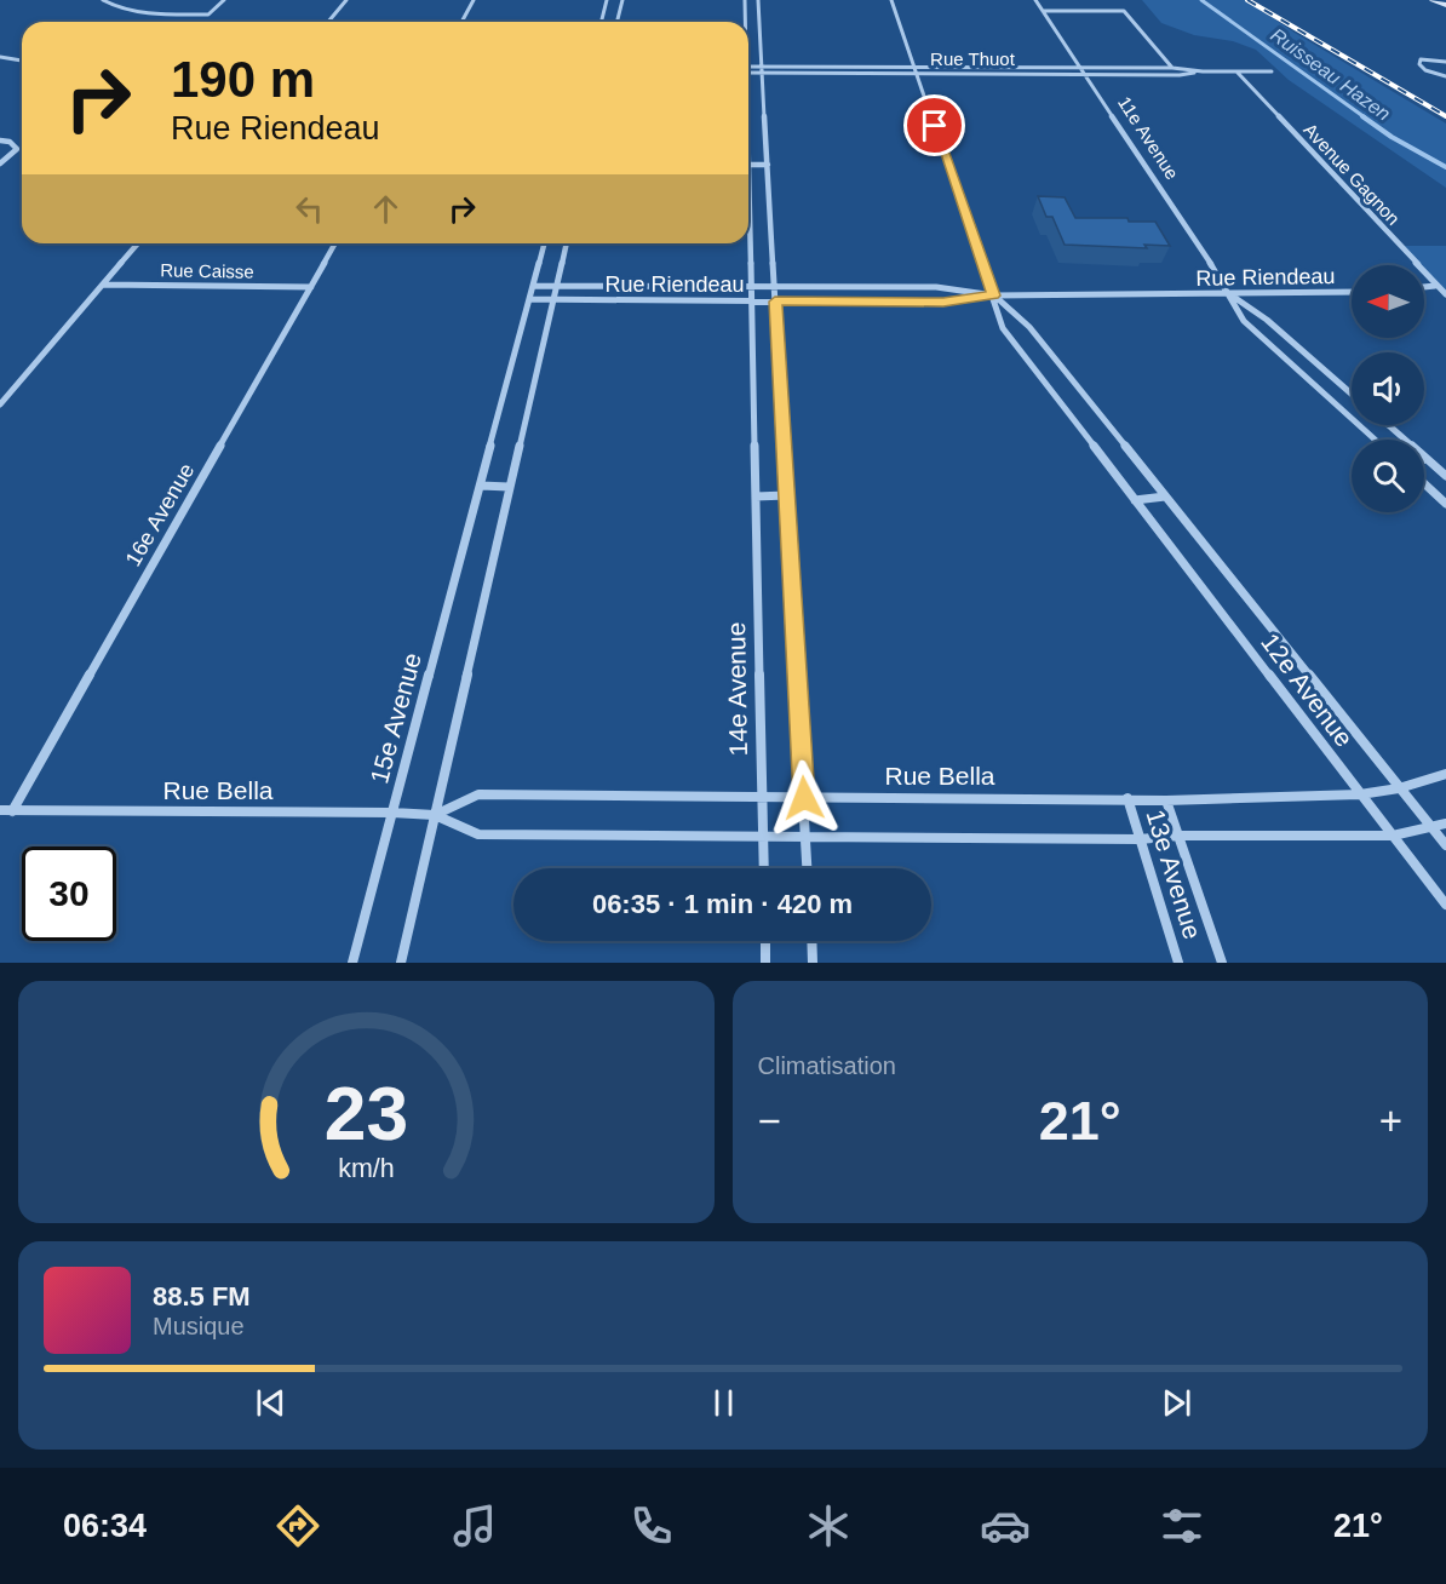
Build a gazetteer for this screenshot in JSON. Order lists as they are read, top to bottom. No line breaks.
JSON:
{"streets":{"street":["Rue Thuot","11e Avenue","Avenue Gagnon","Rue Caisse","Rue Riendeau","16e Avenue","14e Avenue","12e Avenue","15e Avenue","Rue Bella","13e Avenue"]},"crossings":[["Rue Thuot","11e Avenue"],["Rue Thuot","Avenue Gagnon"],["Rue Thuot","12e Avenue"],["11e Avenue","Rue Riendeau"],["Rue Caisse","16e Avenue"],["Rue Riendeau","14e Avenue"],["Rue Riendeau","12e Avenue"],["Rue Riendeau","15e Avenue"],["16e Avenue","Rue Bella"],["14e Avenue","Rue Bella"],["12e Avenue","Rue Bella"],["15e Avenue","Rue Bella"],["Rue Bella","13e Avenue"]],"water":["Ruisseau Hazen"],"north":"left","page":{"turn":["190 m","Rue Riendeau"],"limit":"30","trip":"06:35 · 1 min · 420 m","tile":"Climatisation","heat":["−","21°","+"],"song":["88.5 FM","Musique"],"tabs":["06:34","21°"],"gauge":["23","km/h"]}}
